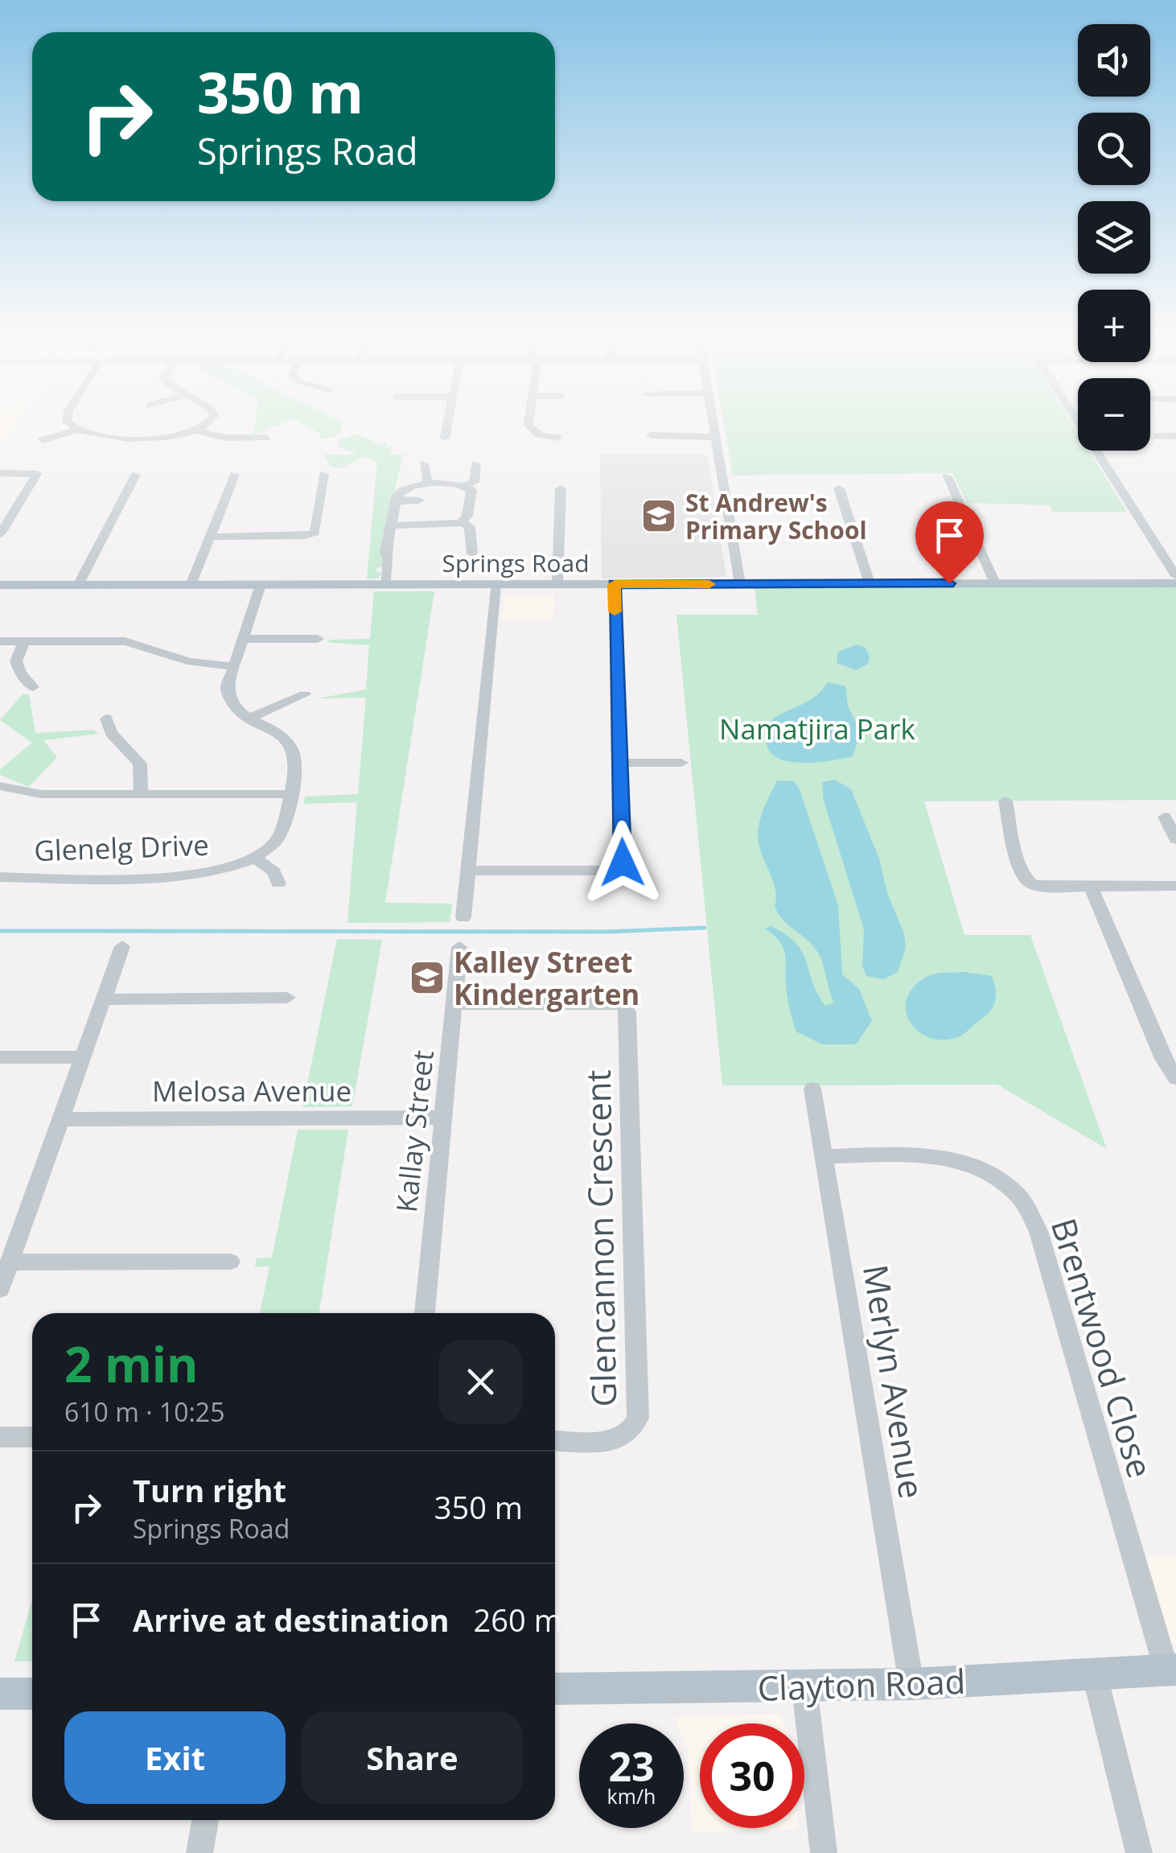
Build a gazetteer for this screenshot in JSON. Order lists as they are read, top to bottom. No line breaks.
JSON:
{"streets":{"main road":["Springs Road","Clayton Road"],"street":["Glenelg Drive","Melosa Avenue","Kallay Street","Glencannon Crescent","Brentwood Close","Merlyn Avenue"]},"crossings":[["Springs Road","Glenelg Drive"],["Melosa Avenue","Kallay Street"],["Kallay Street","Glencannon Crescent"],["Brentwood Close","Merlyn Avenue"],["Brentwood Close","Clayton Road"],["Merlyn Avenue","Clayton Road"]],"parks":["Namatjira Park"],"places":{"school or university":["St Andrew's Primary School","Kalley Street Kindergarten"]},"page":{"map_buttons":["+","−"],"turn":["350 m","Springs Road"],"heading":["2 min","610 m · 10:25"],"list":[{"name":"Turn right","note":"Springs Road","value":"350 m"},{"name":"Arrive at destination","value":"260 m"}],"buttons":["Exit","Share"],"speed":"23 km/h","limit":"30"}}
